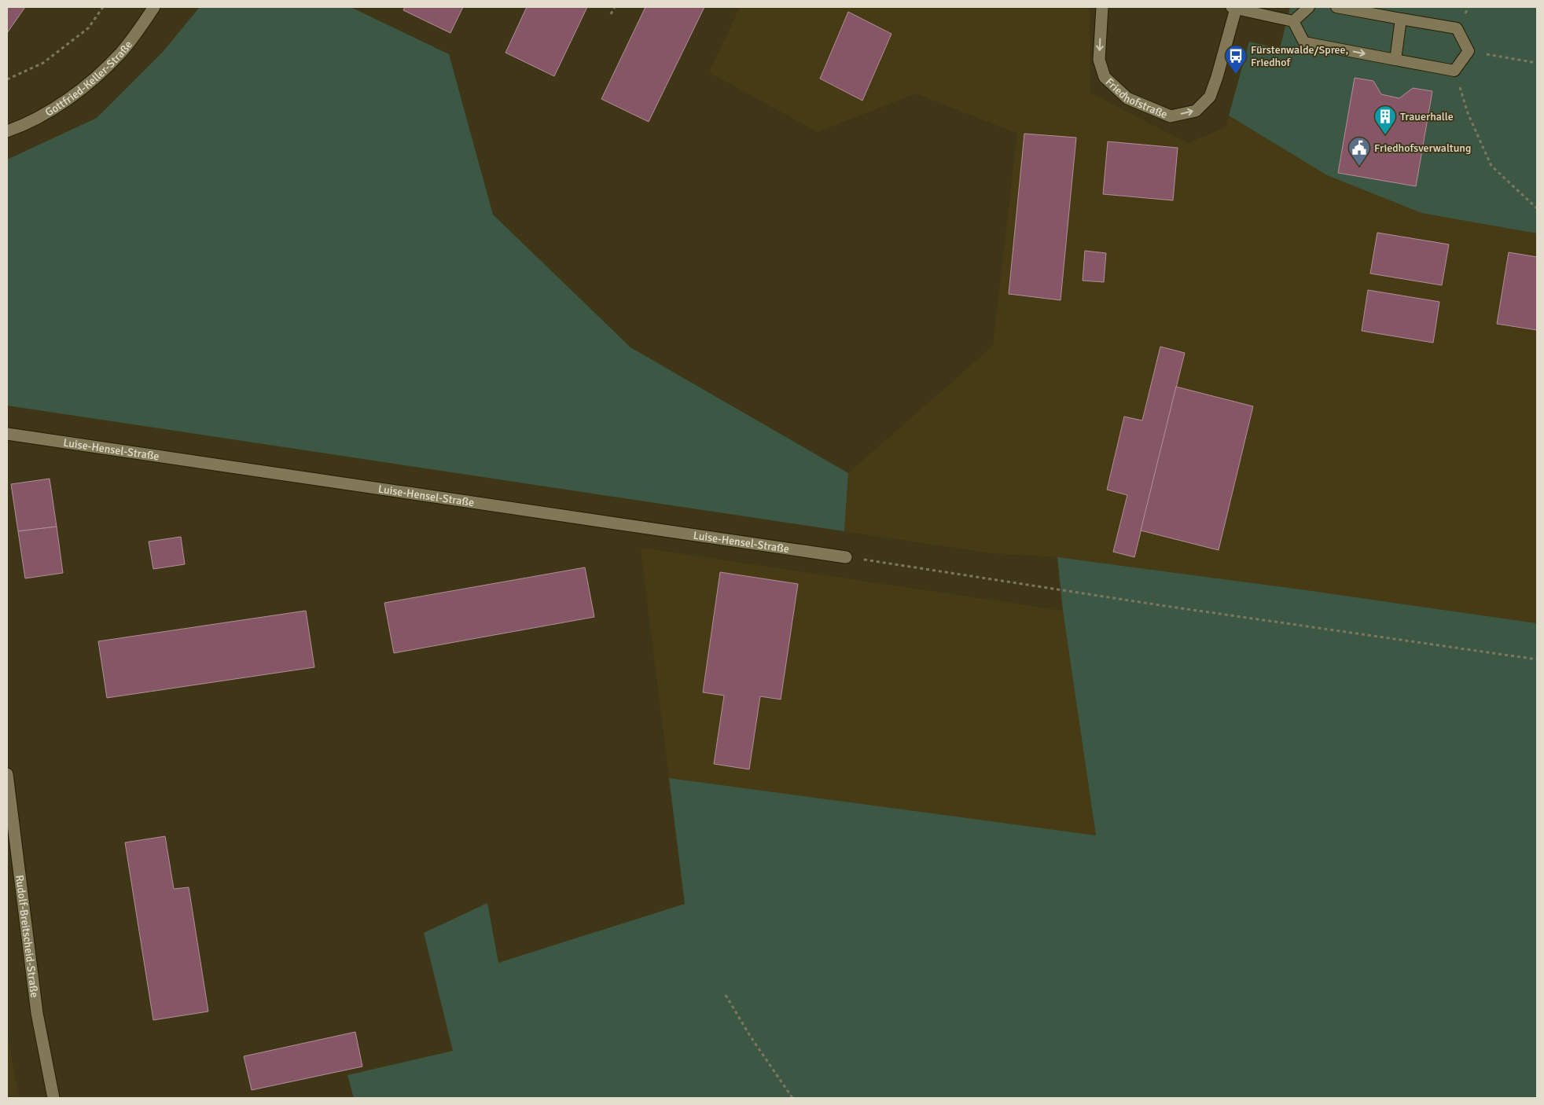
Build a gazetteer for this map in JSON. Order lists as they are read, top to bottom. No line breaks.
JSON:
{"streets":{"street":["Gottfried-Keller-Straße","Friedhofstraße","Luise-Hensel-Straße","Rudolf-Breitscheid-Straße"]},"places":{"bus stop":["Fürstenwalde/Spree, Friedhof"],"building":["Trauerhalle"],"public building":["Friedhofsverwaltung"]}}
